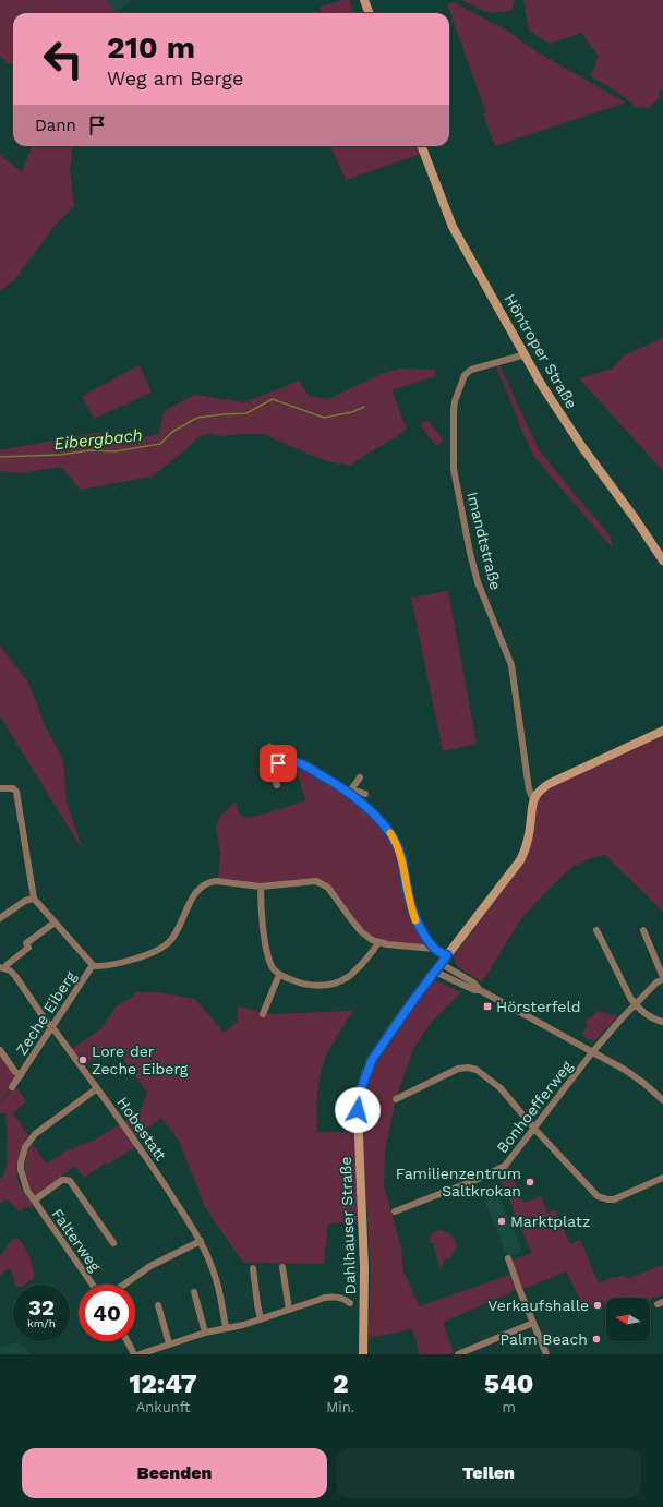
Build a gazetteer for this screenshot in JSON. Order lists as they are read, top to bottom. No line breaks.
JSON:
{"streets":{"street":["Höntroper Straße","Imandtstraße","Zeche Eiberg","Bonhoefferweg","Hobestatt","Dahlhauser Straße","Falterweg"]},"crossings":[["Höntroper Straße","Imandtstraße"],["Imandtstraße","Dahlhauser Straße"],["Zeche Eiberg","Hobestatt"],["Hobestatt","Falterweg"]],"water":["Eibergbach"],"places":{"transit":["Hörsterfeld"],"other":["Lore der Zeche Eiberg","Familienzentrum Saltkrokan","Marktplatz","Verkaufshalle","Palm Beach"]},"north":"left","page":{"turn":["210 m","Weg am Berge"],"then":"Dann","speed":"32 km/h","limit":"40","eta":["12:47","Ankunft","2","Min.","540","m"],"buttons":["Beenden","Teilen"]}}
